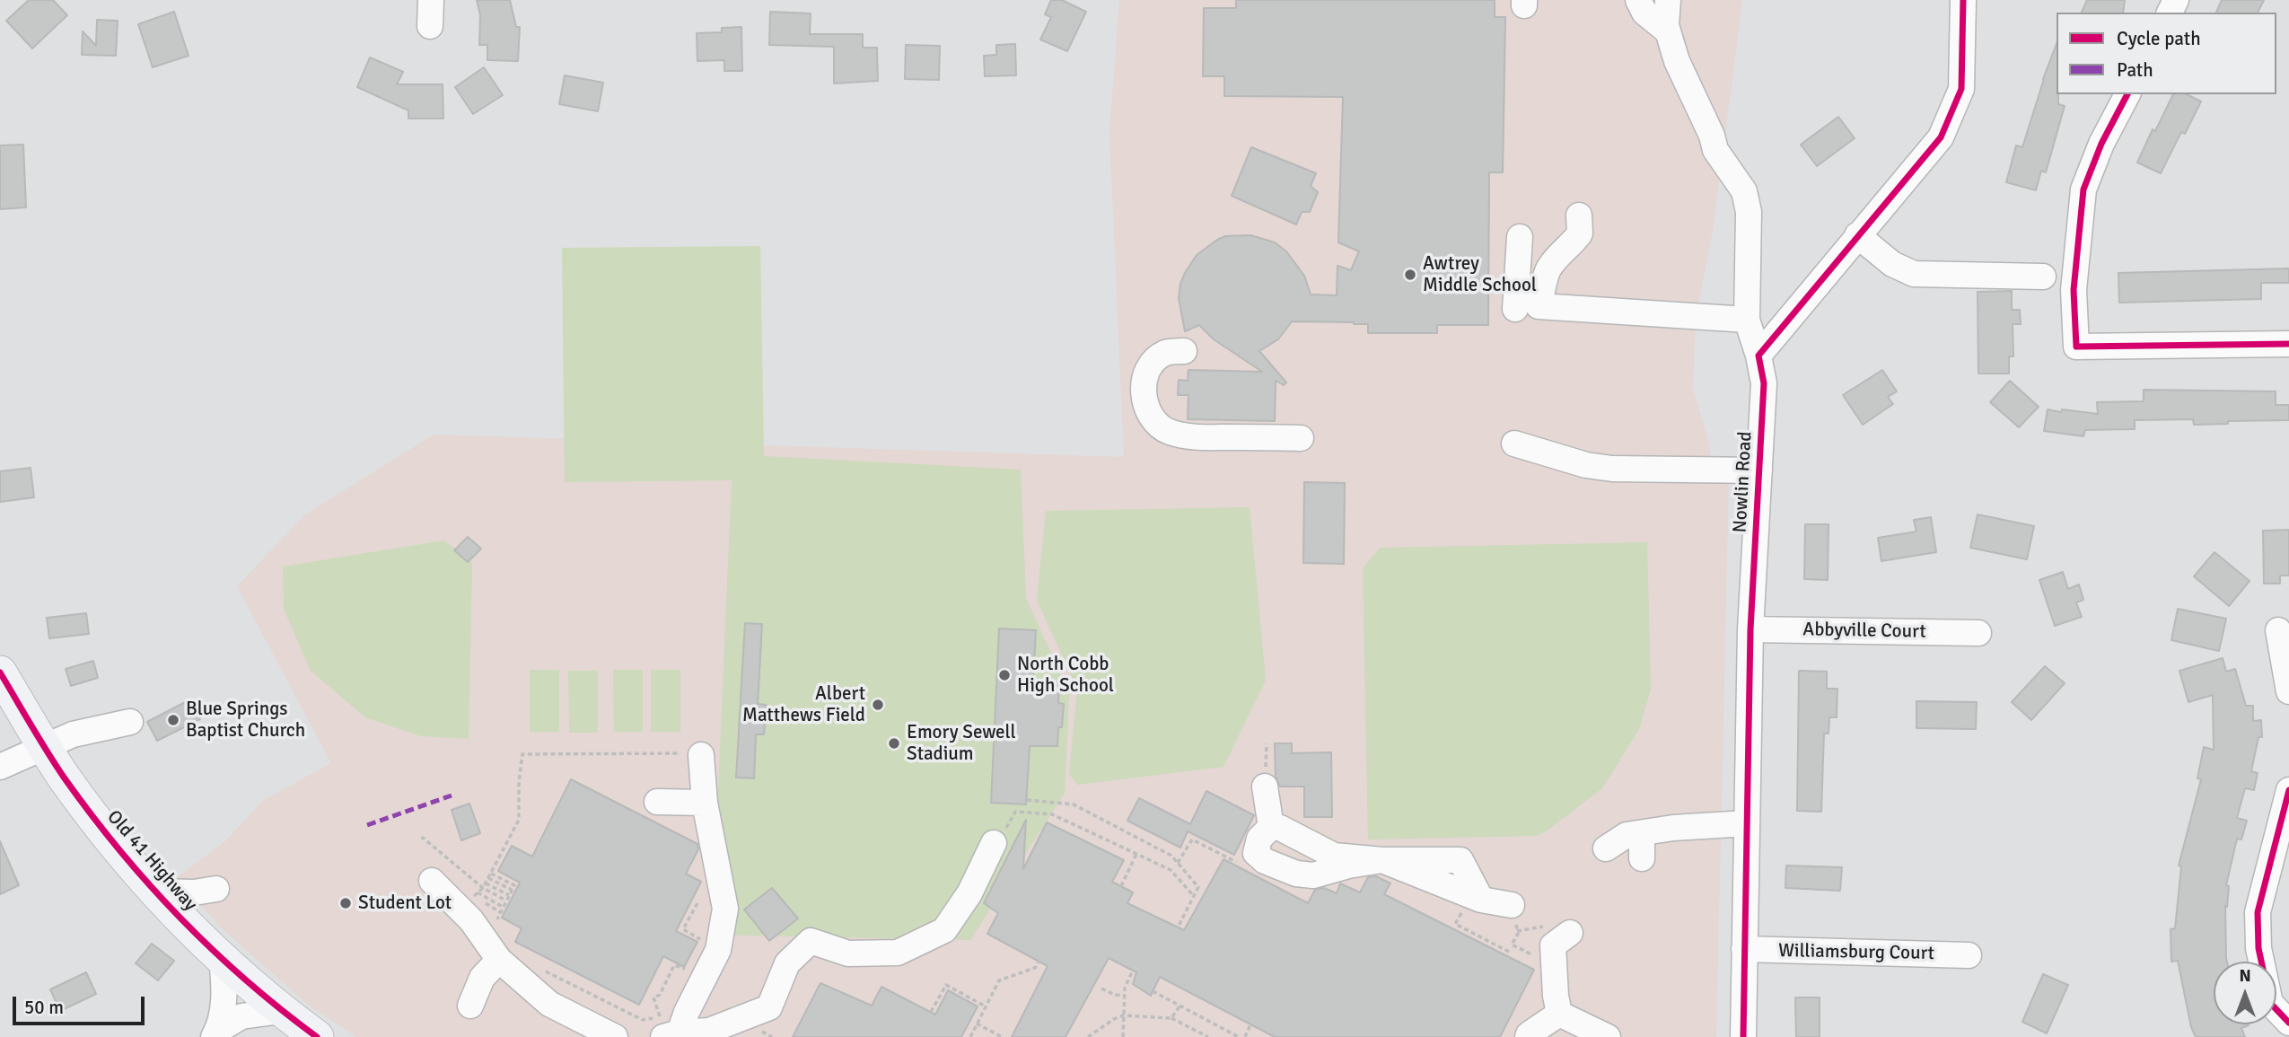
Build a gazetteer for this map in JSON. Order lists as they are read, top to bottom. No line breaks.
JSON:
{"streets":{"main road":["Old 41 Highway"],"street":["Nowlin Road","Abbyville Court","Williamsburg Court"]},"crossings":[["Nowlin Road","Abbyville Court"],["Nowlin Road","Williamsburg Court"]],"places":["Awtrey Middle School","North Cobb High School","Albert Matthews Field","Blue Springs Baptist Church","Emory Sewell Stadium","Student Lot"],"legend":["Cycle path","Path"],"scale_bar":"50 m","north":"top"}
